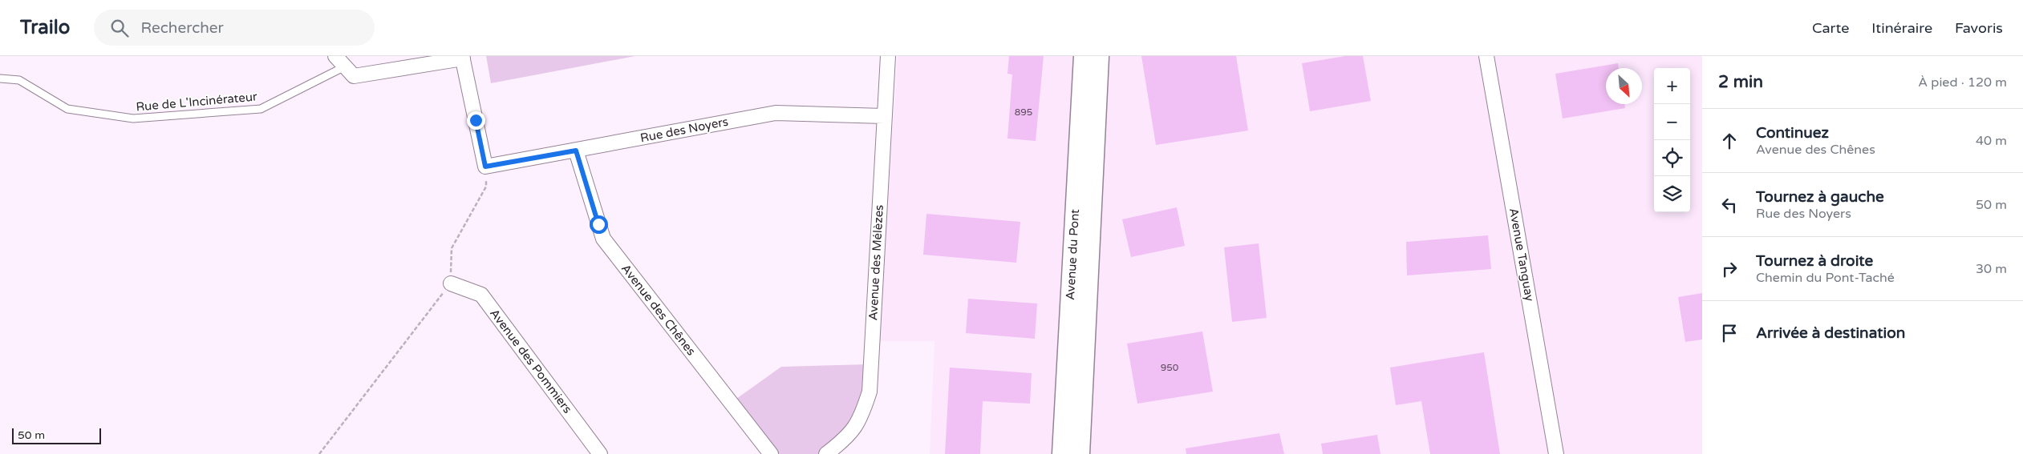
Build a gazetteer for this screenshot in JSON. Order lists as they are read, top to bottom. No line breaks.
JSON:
{"streets":{"main road":["Avenue du Pont"],"street":["Rue des Noyers","Avenue Tanguay","Avenue des Mélèzes","Avenue des Chênes","Avenue des Pommiers"],"lane":["Rue de L'Incinérateur"]},"crossings":[["Rue des Noyers","Avenue des Mélèzes"],["Rue des Noyers","Avenue des Chênes"]],"house_numbers":["895","950"],"scale_bar":"50 m","north":"bottom right","page":{"header":"Trailo","search":"Rechercher","nav":["Carte","Itinéraire","Favoris"],"heading":["2 min","À pied · 120 m"],"map_buttons":["+","−"],"list":[["Continuez","Avenue des Chênes","40 m"],["Tournez à gauche","Rue des Noyers","50 m"],["Tournez à droite","Chemin du Pont-Taché","30 m"],"Arrivée à destination"],"scale":"50 m"}}
